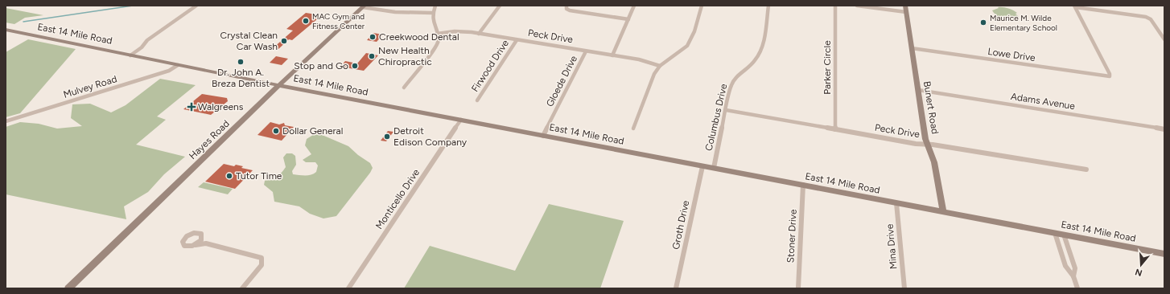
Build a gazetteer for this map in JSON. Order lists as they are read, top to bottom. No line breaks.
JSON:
{"streets":{"main road":["East 14 Mile Road","Bunert Road","Hayes Road"],"street":["Peck Drive","Lowe Drive","Firwood Drive","Parker Circle","Gloede Drive","Mulvey Road","Adams Avenue","Columbus Drive","Monticello Drive","Groth Drive","Stoner Drive","Mina Drive"]},"crossings":[["East 14 Mile Road","Gloede Drive"],["East 14 Mile Road","Mulvey Road"],["East 14 Mile Road","Bunert Road"],["East 14 Mile Road","Columbus Drive"],["East 14 Mile Road","Hayes Road"],["East 14 Mile Road","Monticello Drive"],["East 14 Mile Road","Groth Drive"],["East 14 Mile Road","Stoner Drive"],["East 14 Mile Road","Mina Drive"],["Peck Drive","Firwood Drive"],["Peck Drive","Parker Circle"],["Peck Drive","Gloede Drive"],["Peck Drive","Bunert Road"],["Peck Drive","Columbus Drive"],["Lowe Drive","Bunert Road"],["Adams Avenue","Bunert Road"]],"places":{"other":["MAC Gym and Fitness Center","Maurice M. Wilde Elementary School","Creekwood Dental","Crystal Clean Car Wash","New Health Chiropractic","Dr. John A. Breza Dentist","Stop and Go","Dollar General","Detroit Edison Company","Tutor Time"],"health":["Walgreens"]},"north":"bottom"}
